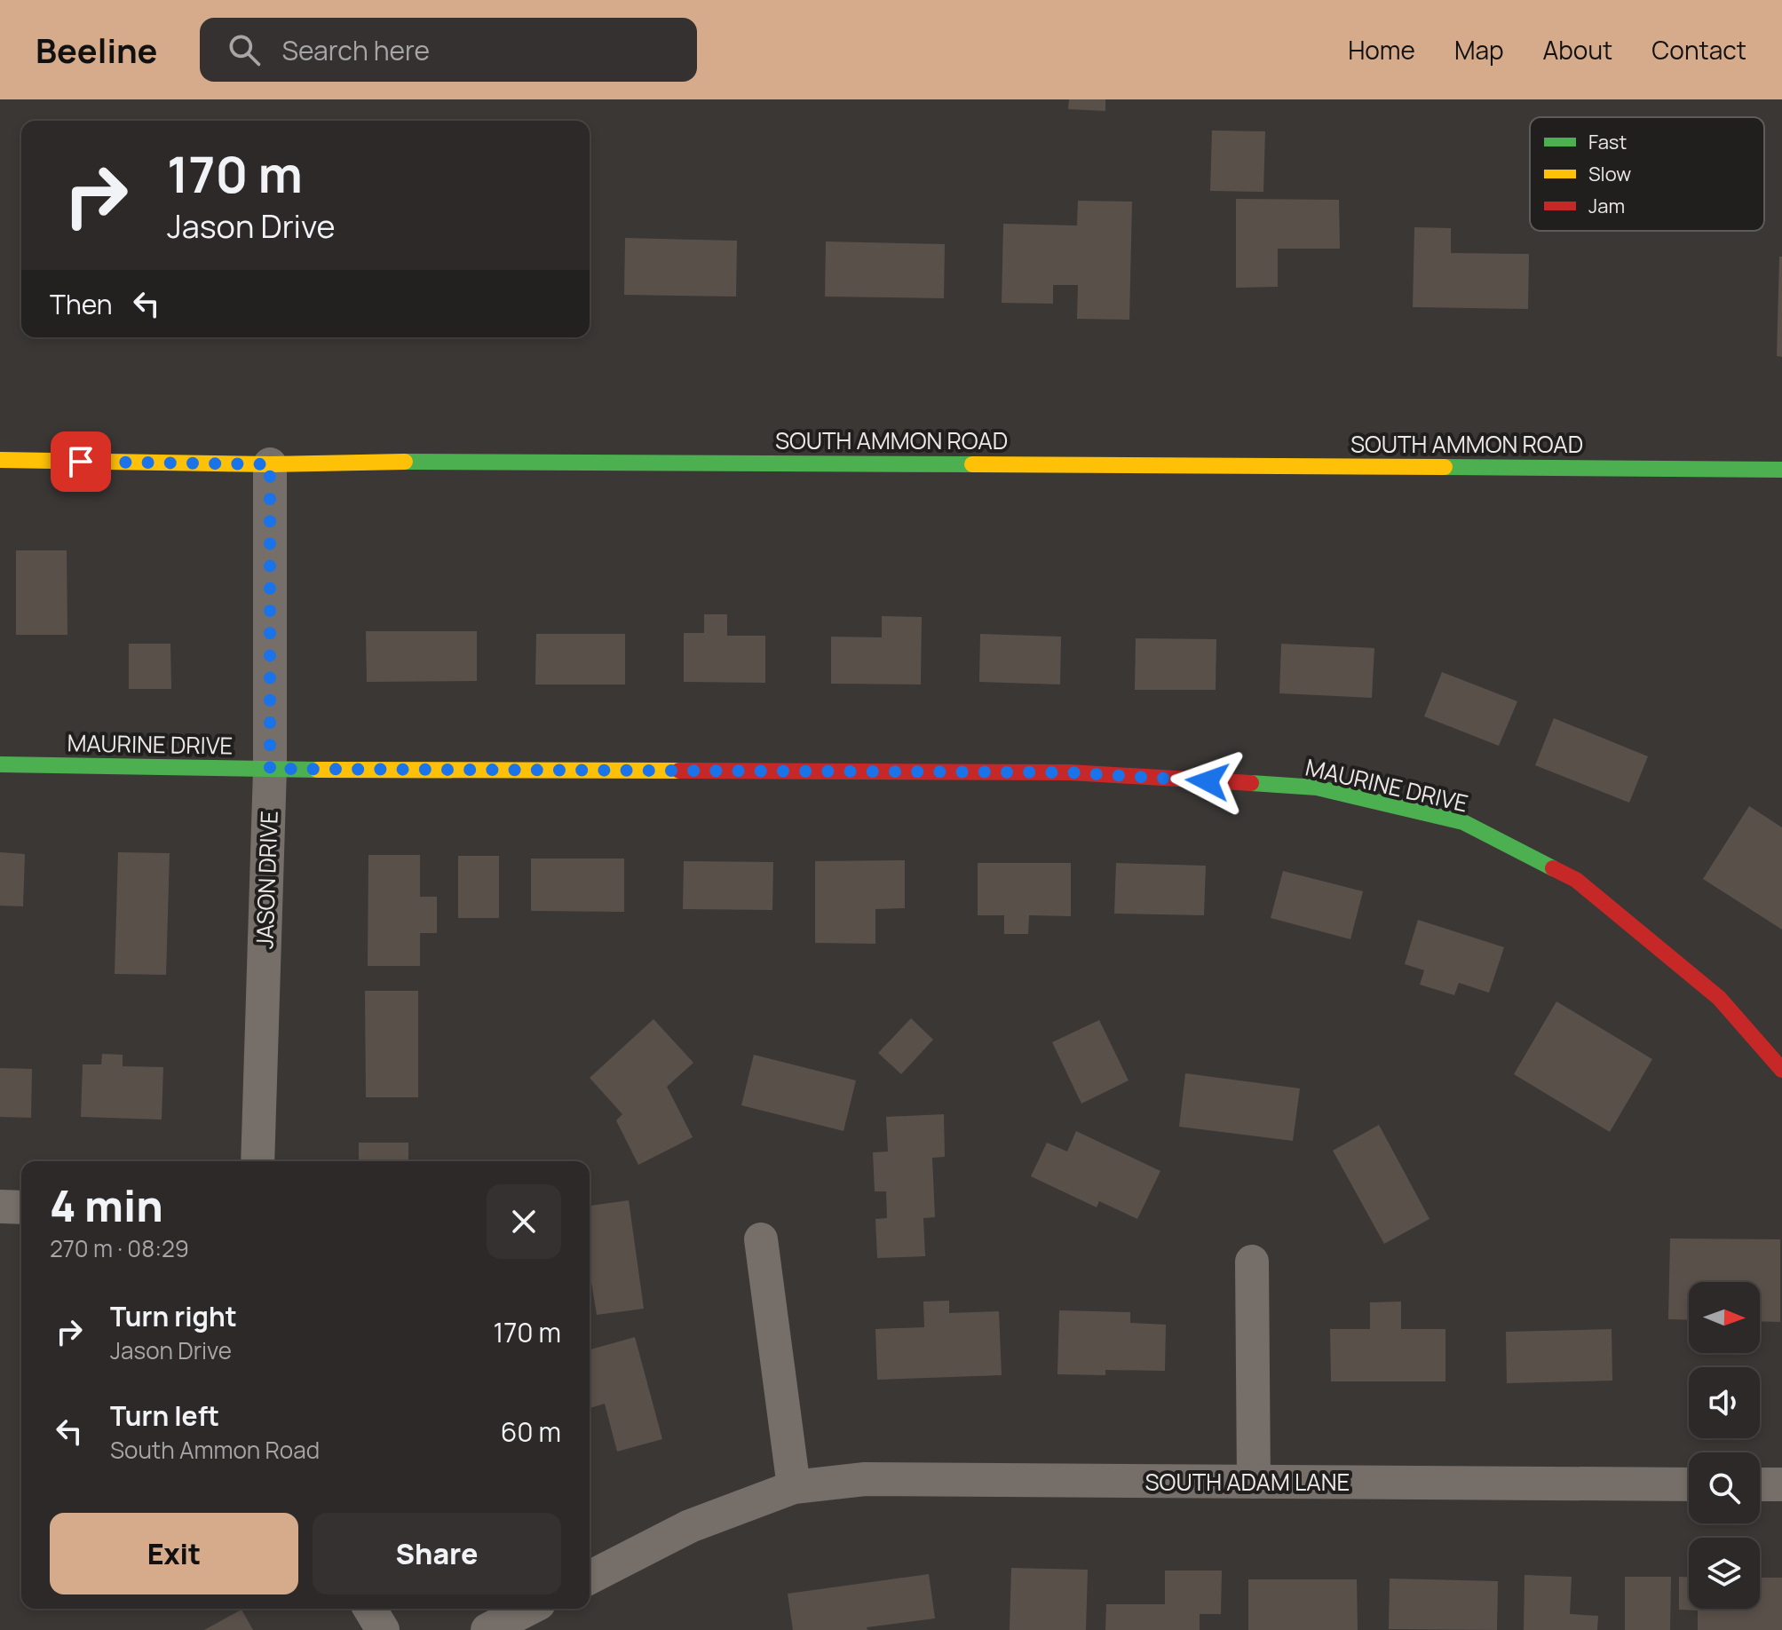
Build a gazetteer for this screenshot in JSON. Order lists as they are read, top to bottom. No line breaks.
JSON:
{"streets":{"street":["SOUTH AMMON ROAD","MAURINE DRIVE","JASON DRIVE","SOUTH ADAM LANE"]},"crossings":[["SOUTH AMMON ROAD","JASON DRIVE"],["MAURINE DRIVE","JASON DRIVE"]],"legend":["Fast","Slow","Jam"],"north":"right","page":{"header":"Beeline","search":"Search here","nav":["Home","Map","About","Contact"],"turn":["170 m","Jason Drive"],"then":"Then","heading":["4 min","270 m · 08:29"],"list":[{"name":"Turn right","note":"Jason Drive","value":"170 m"},{"name":"Turn left","note":"South Ammon Road","value":"60 m"}],"buttons":["Exit","Share"]}}
